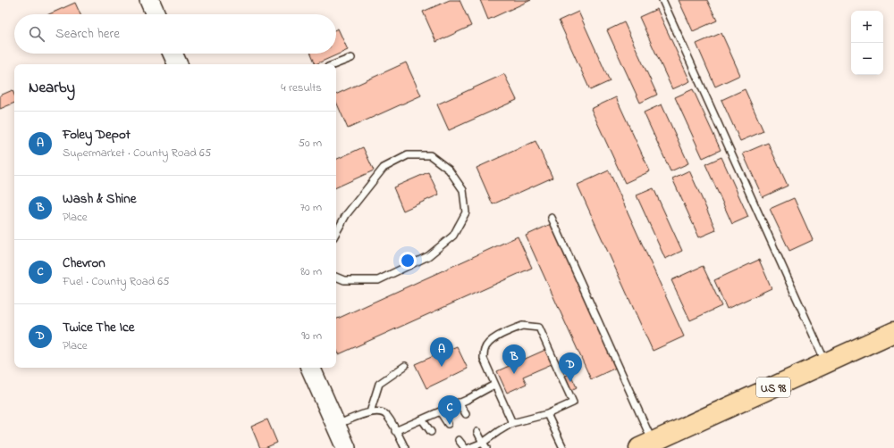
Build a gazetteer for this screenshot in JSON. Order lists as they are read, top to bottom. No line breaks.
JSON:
{"streets":{"main road":["US 98"]},"page":{"map_buttons":["+","−"],"search":"Search here","heading":["Nearby","4 results"],"list":[{"mark":"A","name":"Foley Depot","note":"Supermarket · County Road 65","value":"50 m"},{"mark":"B","name":"Wash & Shine","note":"Place","value":"70 m"},{"mark":"C","name":"Chevron","note":"Fuel · County Road 65","value":"80 m"},{"mark":"D","name":"Twice The Ice","note":"Place","value":"90 m"}],"pins":["A","B","D","C"]}}
